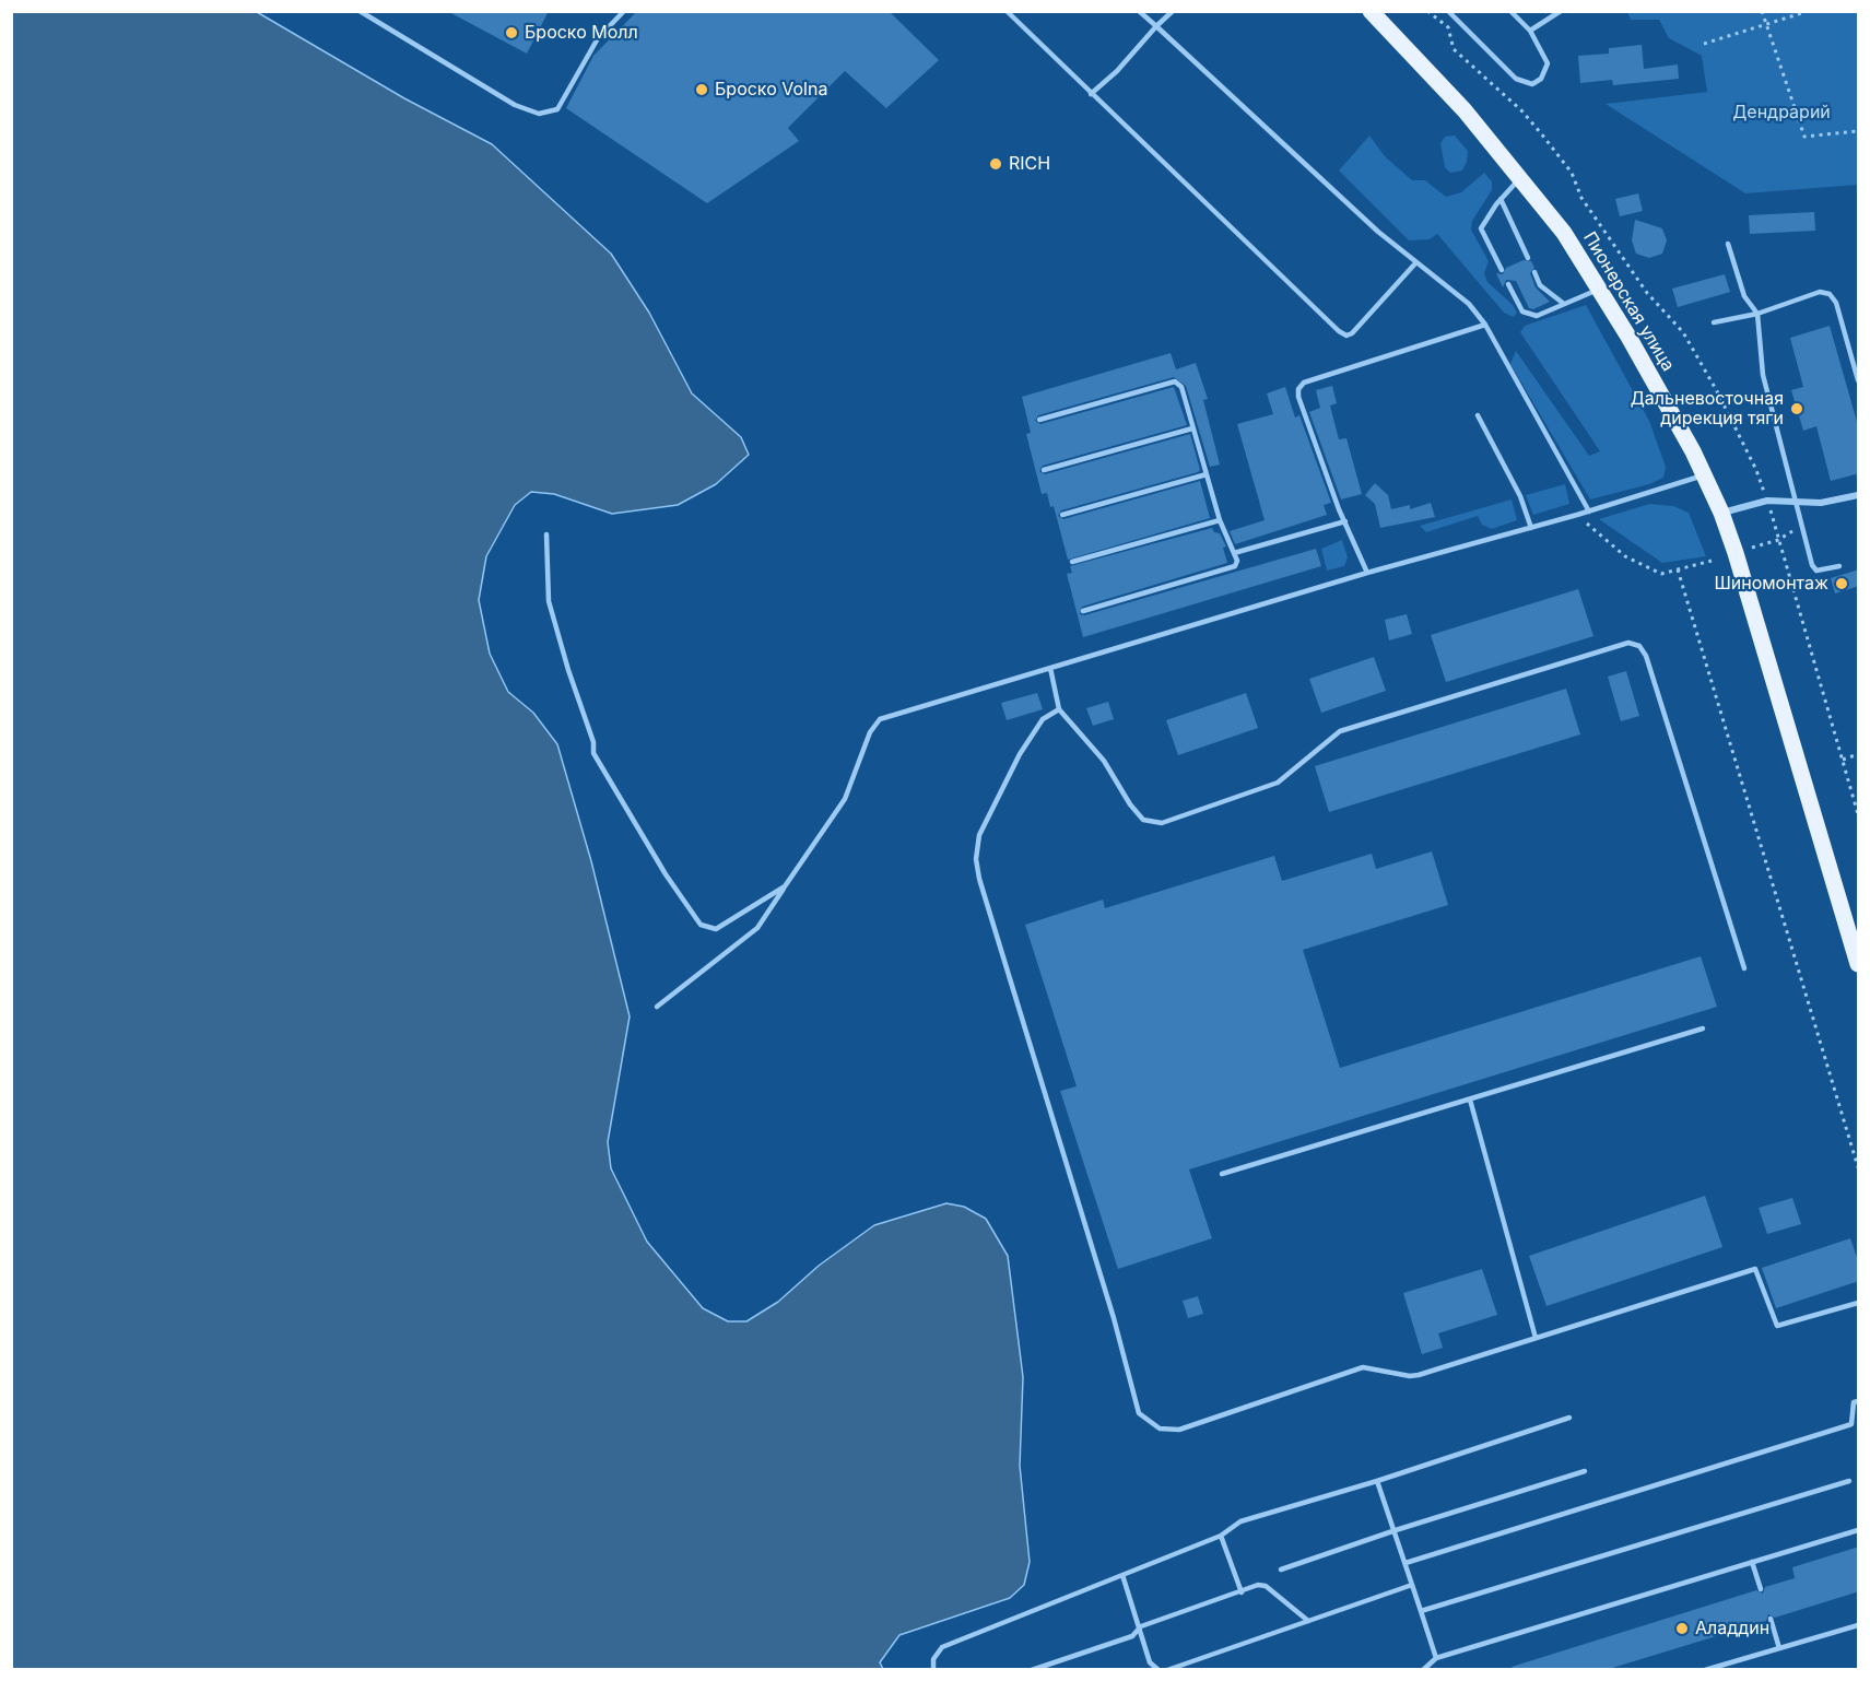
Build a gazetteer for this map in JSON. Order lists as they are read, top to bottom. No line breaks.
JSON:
{"streets":{"main road":["Пионерская улица"]},"parks":["Дендрарий"],"places":["Броско Молл","Броско Volna","RICH","Дальневосточная дирекция тяги","Шиномонтаж","Аладдин"]}
